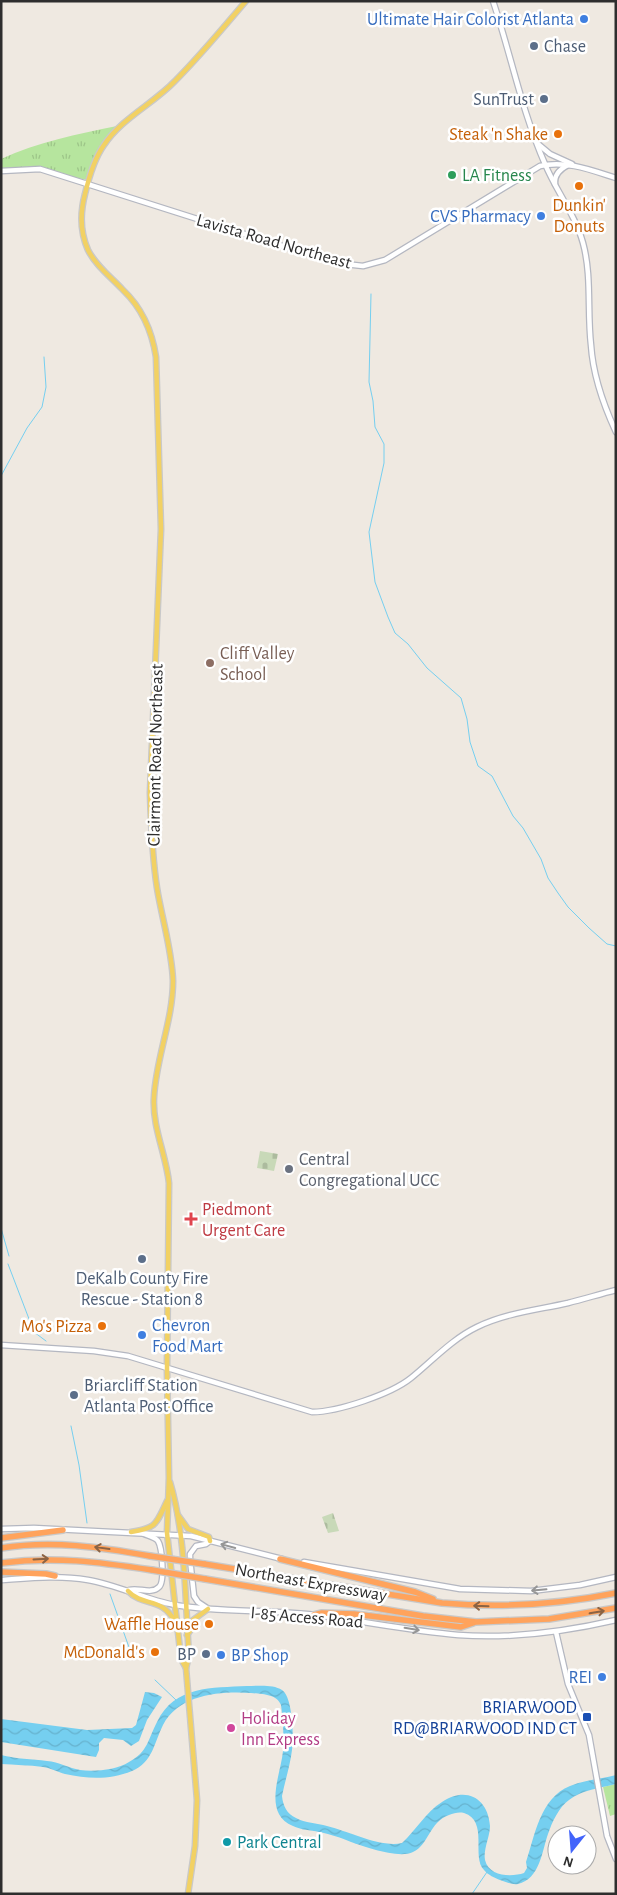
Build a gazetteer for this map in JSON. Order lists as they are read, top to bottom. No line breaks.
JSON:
{"streets":{"highway":["Northeast Expressway"],"main road":["Lavista Road Northeast","Clairmont Road Northeast","I-85 Access Road"]},"crossings":[["Lavista Road Northeast","Clairmont Road Northeast"],["Clairmont Road Northeast","I-85 Access Road"]],"one_way":["I-85 Access Road"],"places":{"other":["Ultimate Hair Colorist Atlanta","Chase","SunTrust","Steak 'n Shake","LA Fitness","Dunkin' Donuts","CVS Pharmacy","Cliff Valley School","Central Congregational UCC","DeKalb County Fire Rescue - Station 8","Mo's Pizza","Chevron Food Mart","Briarcliff Station Atlanta Post Office","Waffle House","McDonald's","BP","BP Shop","REI","Holiday Inn Express","Park Central"],"health":["Piedmont Urgent Care"],"transit":["BRIARWOOD RD@BRIARWOOD IND CT"]},"north":"bottom"}
